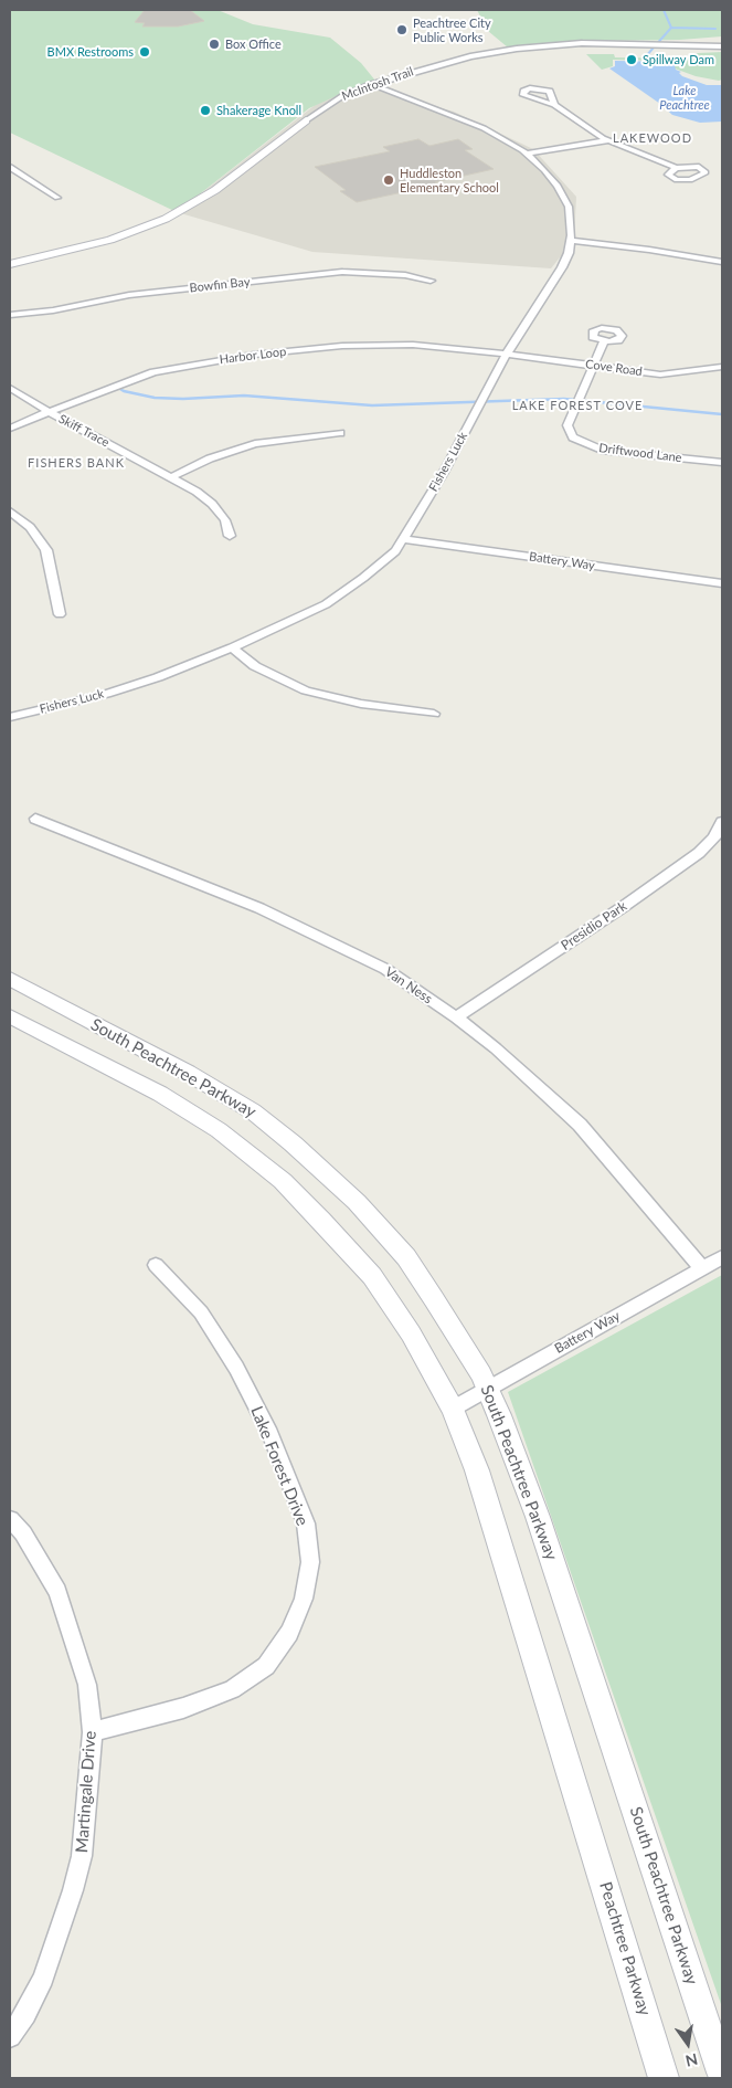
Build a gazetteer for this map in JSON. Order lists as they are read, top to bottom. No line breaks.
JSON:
{"streets":{"main road":["McIntosh Trail","South Peachtree Parkway","Peachtree Parkway"],"street":["Bowfin Bay","Harbor Loop","Cove Road","Skiff Trace","Driftwood Lane","Fishers Luck","Battery Way","Presidio Park","Van Ness","Lake Forest Drive","Martingale Drive"]},"crossings":[["McIntosh Trail","Fishers Luck"],["Harbor Loop","Cove Road"],["Harbor Loop","Skiff Trace"],["Harbor Loop","Fishers Luck"],["Cove Road","Driftwood Lane"],["Cove Road","Fishers Luck"],["Fishers Luck","Battery Way"],["Battery Way","Van Ness"],["Battery Way","South Peachtree Parkway"],["Presidio Park","Van Ness"],["South Peachtree Parkway","Peachtree Parkway"],["Lake Forest Drive","Martingale Drive"]],"districts":["LAKEWOOD","LAKE FOREST COVE","FISHERS BANK"],"water":["Lake Peachtree"],"places":["Peachtree City Public Works","Box Office","BMX Restrooms","Spillway Dam","Shakerage Knoll","Huddleston Elementary School"],"north":"bottom"}
